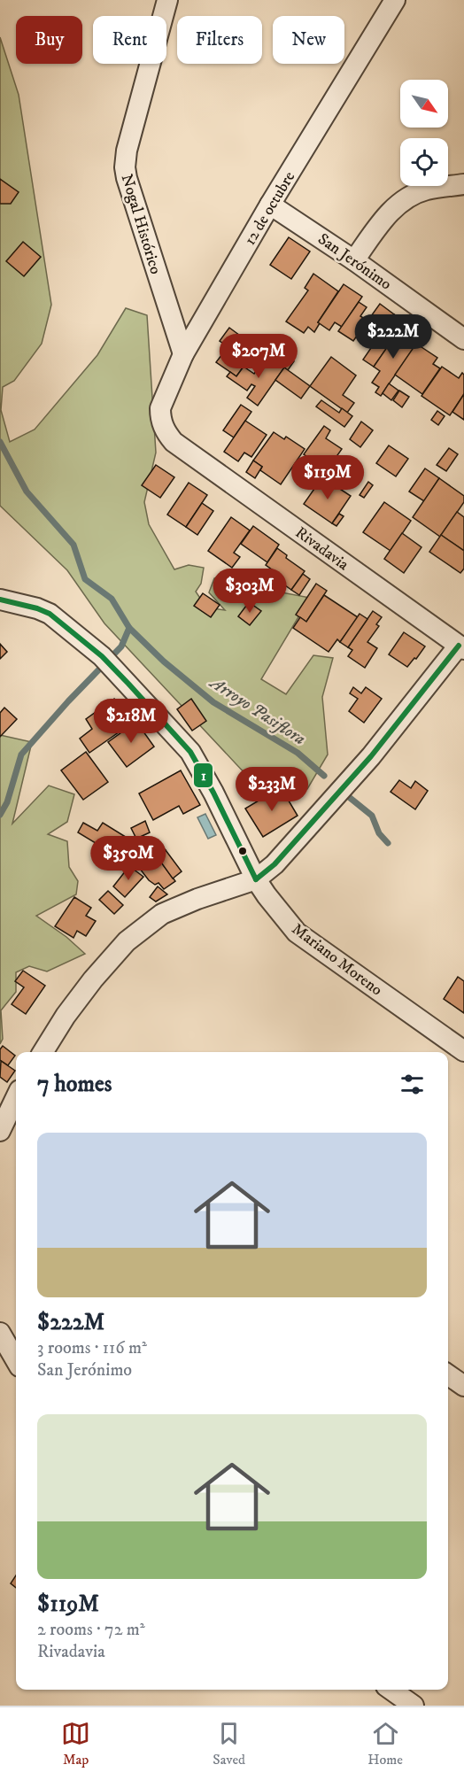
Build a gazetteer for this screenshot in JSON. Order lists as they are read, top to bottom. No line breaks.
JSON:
{"streets":{"street":["12 de octubre","Nogal Histórico","San Jerónimo","Rivadavia","Mariano Moreno"]},"crossings":[["12 de octubre","Nogal Histórico"],["12 de octubre","San Jerónimo"],["12 de octubre","Rivadavia"]],"water":["Arroyo Pasiflora"],"lines":["transit line 1"],"north":"bottom right","page":{"chip":["Buy","Rent","Filters","New"],"price":["$222M","$207M","$119M","$303M","$218M","$233M","$350M"],"heading":"7 homes","list":[{"name":"$222M","note":"3 rooms · 116 m² · San Jerónimo"},{"name":"$119M","note":"2 rooms · 72 m² · Rivadavia"}],"tabs":["Map","Saved","Home"]}}
